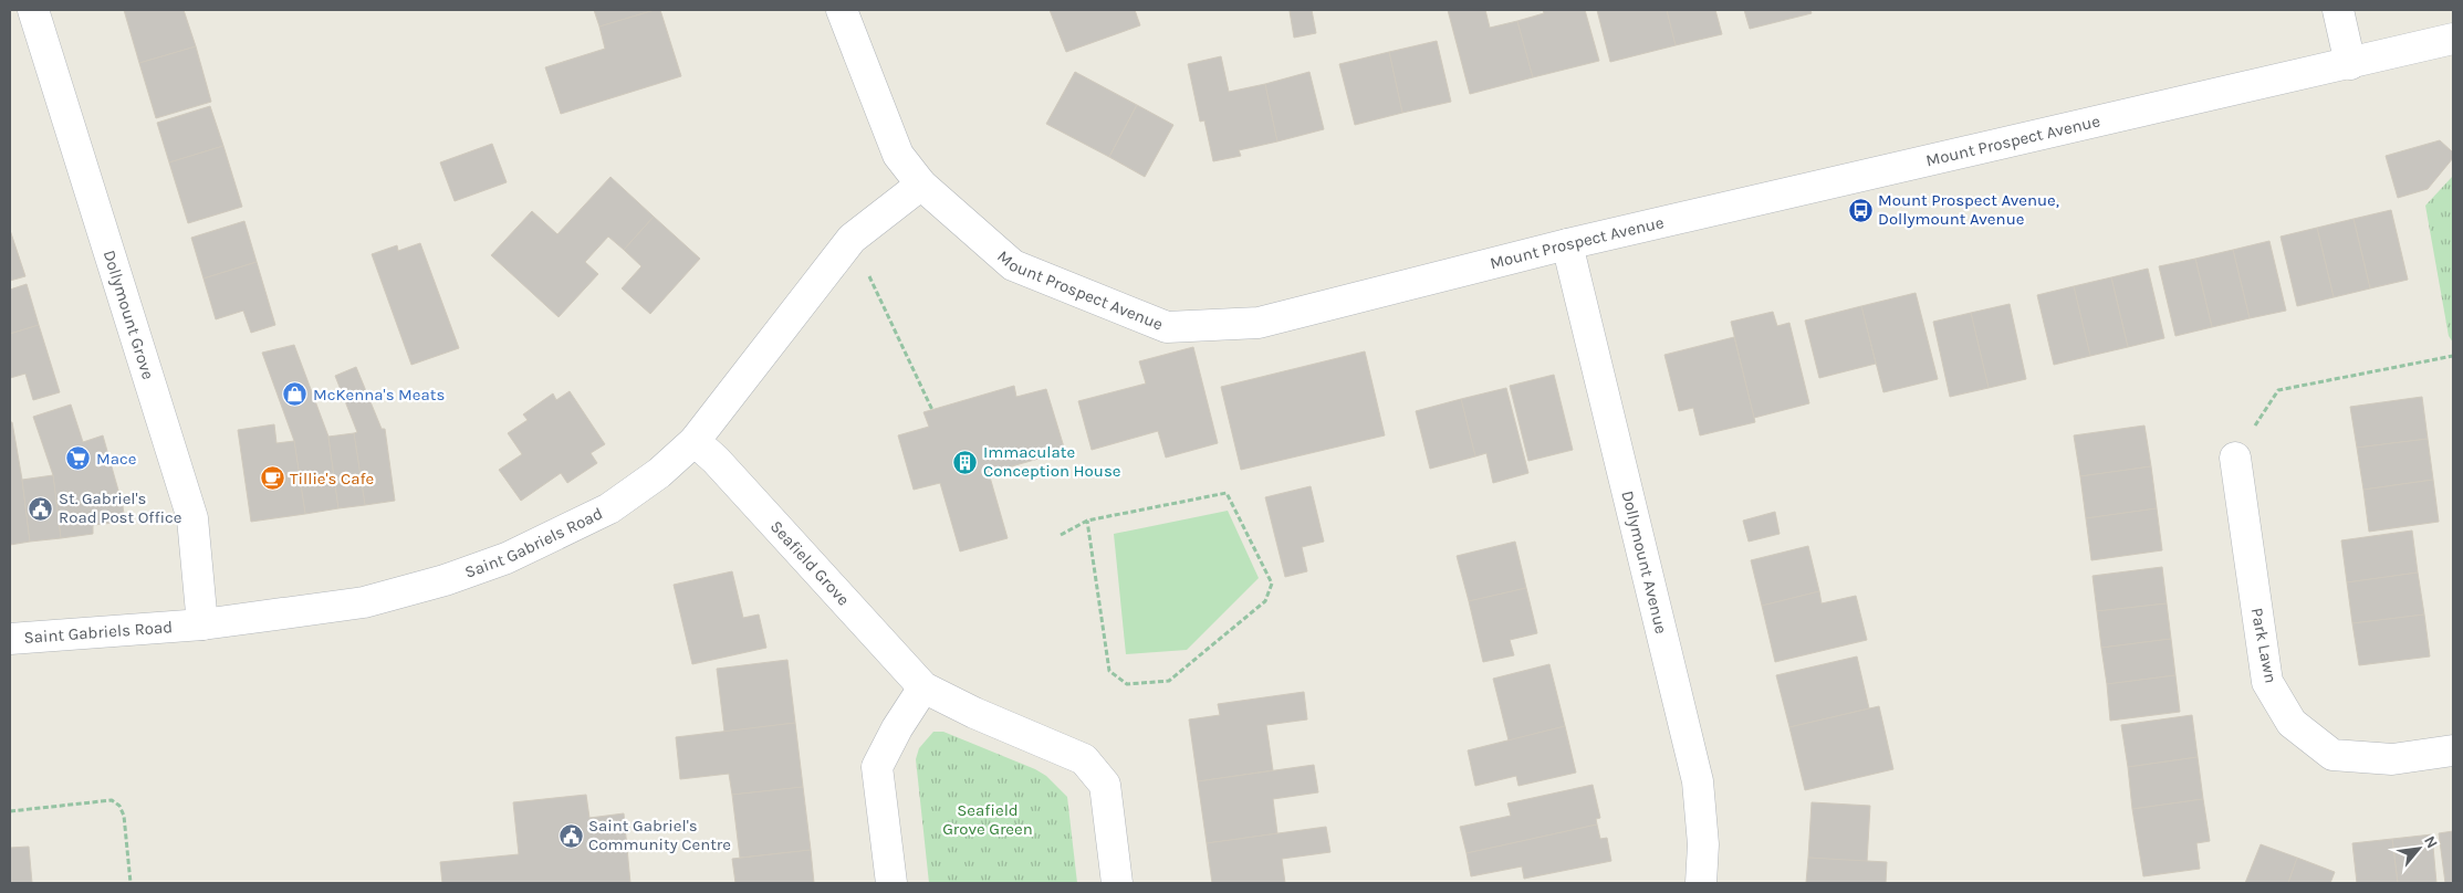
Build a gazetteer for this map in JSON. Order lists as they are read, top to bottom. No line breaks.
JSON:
{"streets":{"street":["Mount Prospect Avenue","Dollymount Grove","Saint Gabriels Road","Dollymount Avenue","Seafield Grove","Park Lawn"]},"crossings":[["Mount Prospect Avenue","Saint Gabriels Road"],["Mount Prospect Avenue","Dollymount Avenue"],["Dollymount Grove","Saint Gabriels Road"],["Saint Gabriels Road","Seafield Grove"]],"parks":["Seafield Grove Green"],"places":{"bus stop":["Mount Prospect Avenue, Dollymount Avenue"],"shop":["McKenna's Meats"],"supermarket":["Mace"],"building":["Immaculate Conception House"],"cafe":["Tillie's Cafe"],"public building":["St. Gabriel's Road Post Office","Saint Gabriel's Community Centre"]},"north":"top right"}
